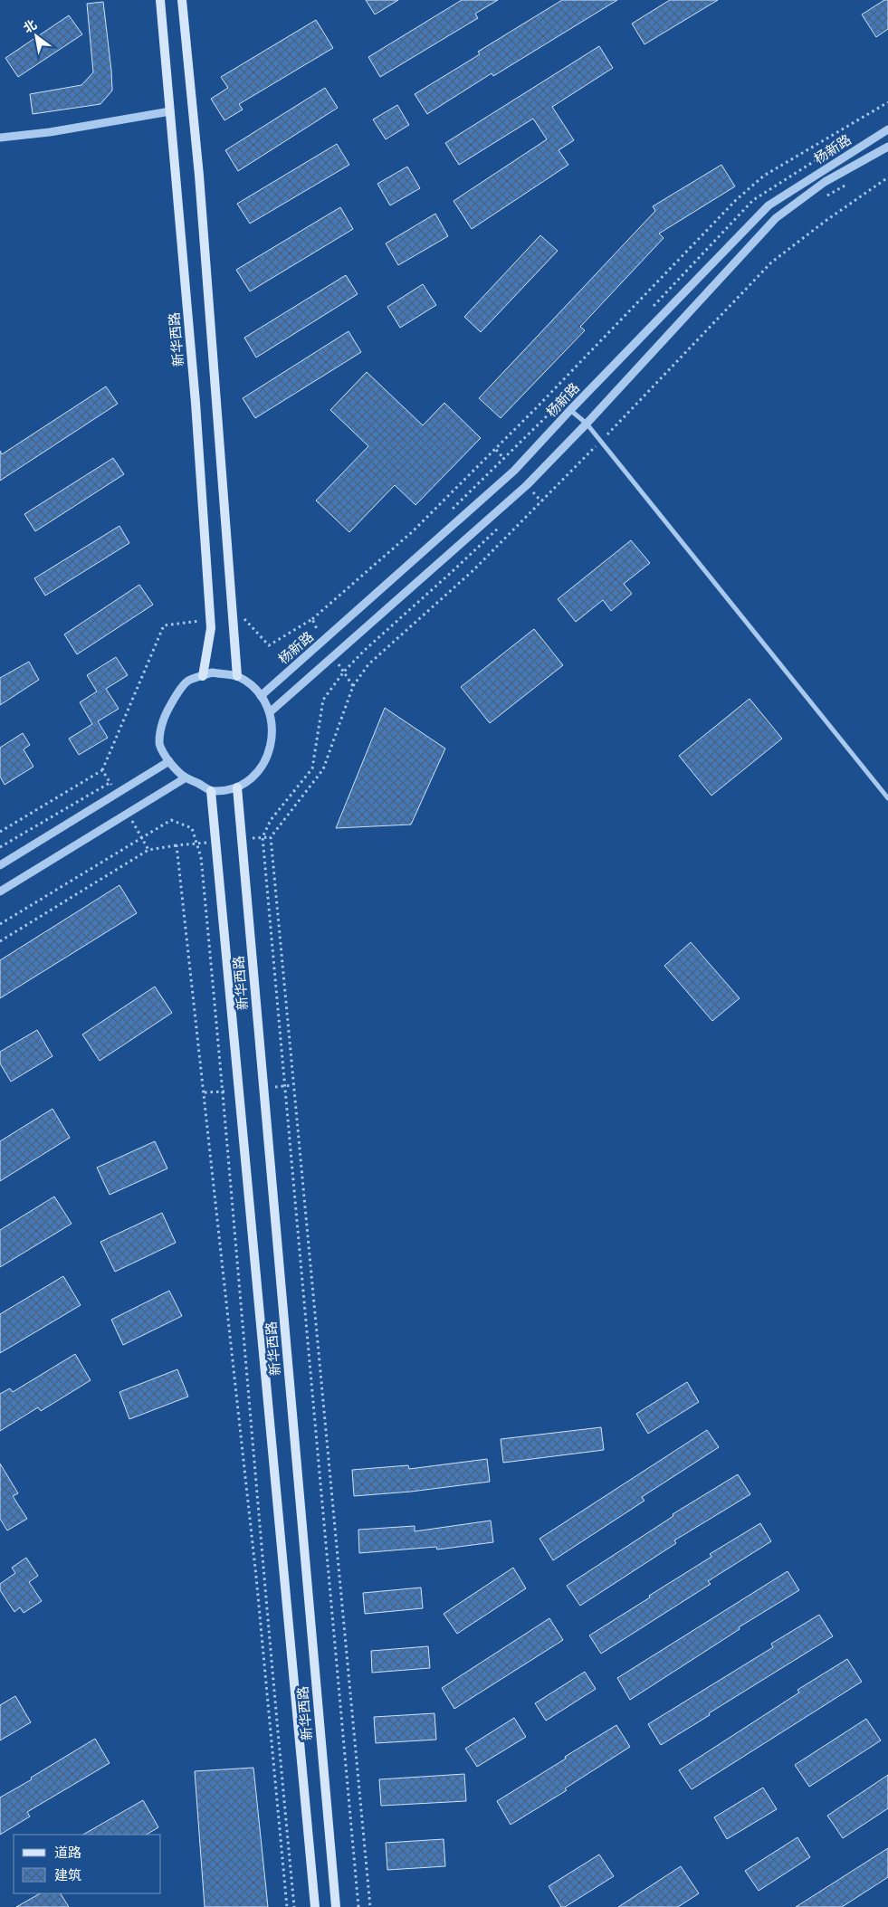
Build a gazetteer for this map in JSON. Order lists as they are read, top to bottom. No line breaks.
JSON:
{"streets":{"main road":["新华西路"],"street":["杨新路"]},"crossings":[["杨新路","新华西路"]],"legend":["道路","建筑"],"north":"top left"}
